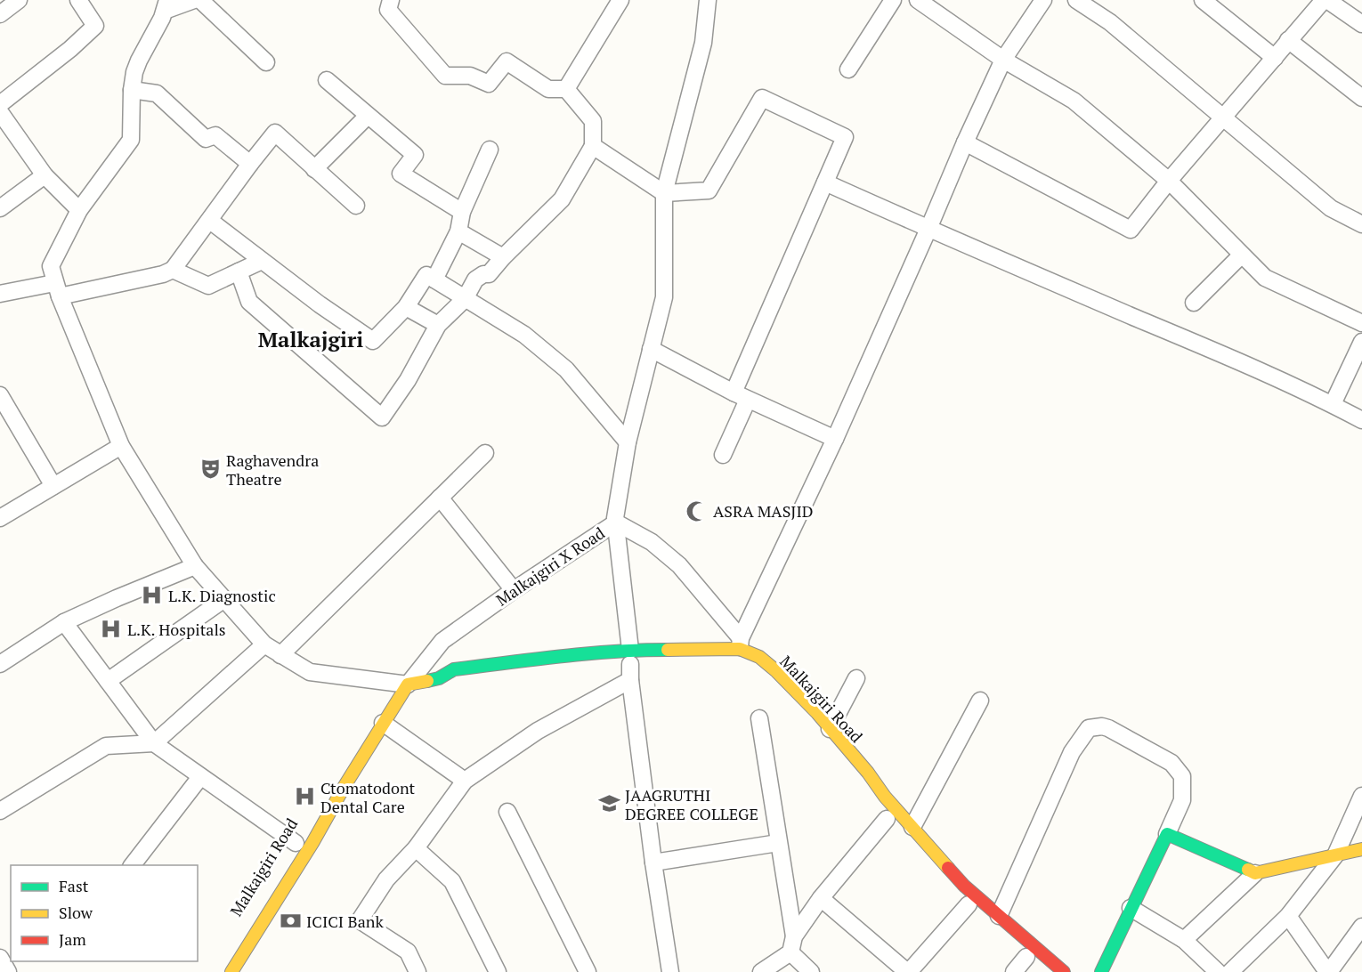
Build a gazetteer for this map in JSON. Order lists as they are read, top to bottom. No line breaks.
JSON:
{"streets":{"main road":["Malkajgiri Road"],"street":["Malkajgiri X Road"]},"crossings":[["Malkajgiri X Road","Malkajgiri Road"]],"districts":["Malkajgiri"],"places":{"theatre":["Raghavendra Theatre"],"mosque":["ASRA MASJID"],"hospital":["L.K. Diagnostic","L.K. Hospitals","Ctomatodont Dental Care"],"school or university":["JAAGRUTHI DEGREE COLLEGE"],"bank":["ICICI Bank"]},"legend":["Fast","Slow","Jam"]}
